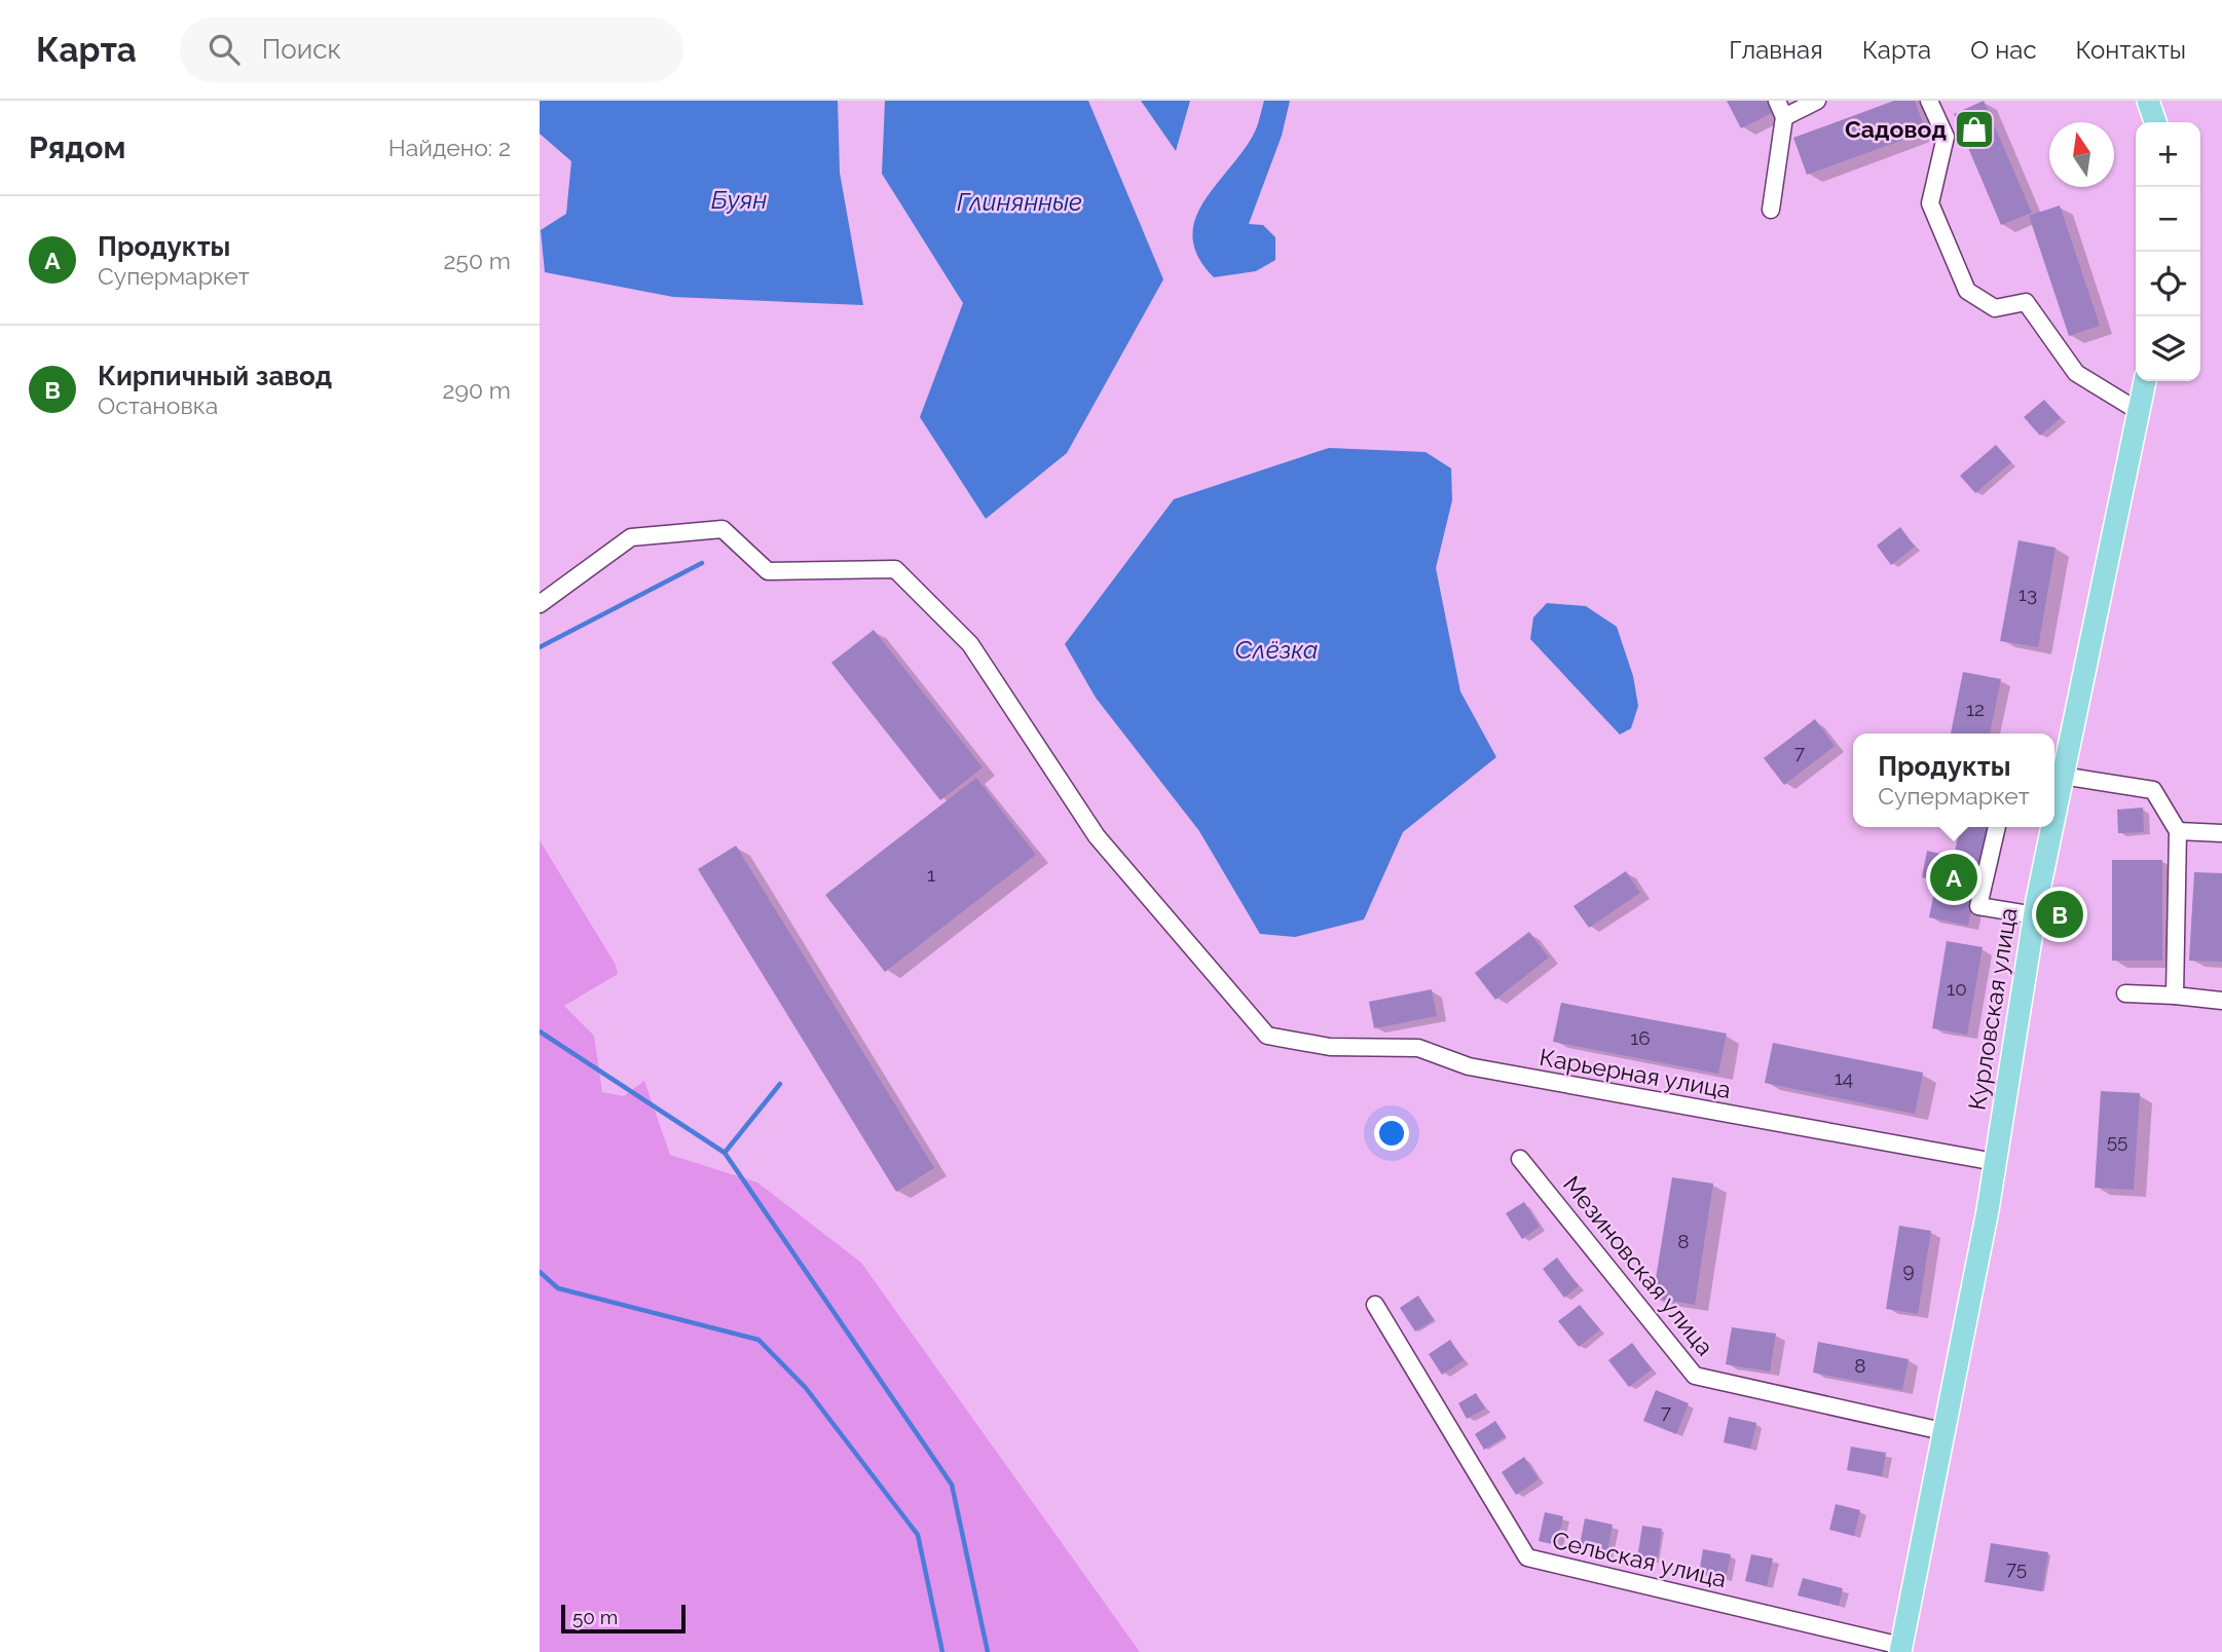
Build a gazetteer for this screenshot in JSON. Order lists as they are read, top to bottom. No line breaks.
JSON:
{"streets":{"main road":["Курловская улица"],"street":["Карьерная улица","Мезиновская улица","Сельская улица"]},"crossings":[["Курловская улица","Карьерная улица"],["Курловская улица","Мезиновская улица"],["Курловская улица","Сельская улица"]],"water":["Буян","Глинянные","Слёзка"],"places":{"shop":["Садовод"]},"house_numbers":["13","12","7","1","10","16","14","55","8","9","8","7","75"],"scale_bar":"50 m","north":"top","page":{"header":"Карта","search":"Поиск","nav":["Главная","Карта","О нас","Контакты"],"heading":["Рядом","Найдено: 2"],"map_buttons":["+","−"],"list":[{"mark":"A","name":"Продукты","note":"Супермаркет","value":"250 m"},{"mark":"B","name":"Кирпичный завод","note":"Остановка","value":"290 m"}],"popup":["Продукты","Супермаркет"],"pins":["A","B"],"scale":"50 m"}}
